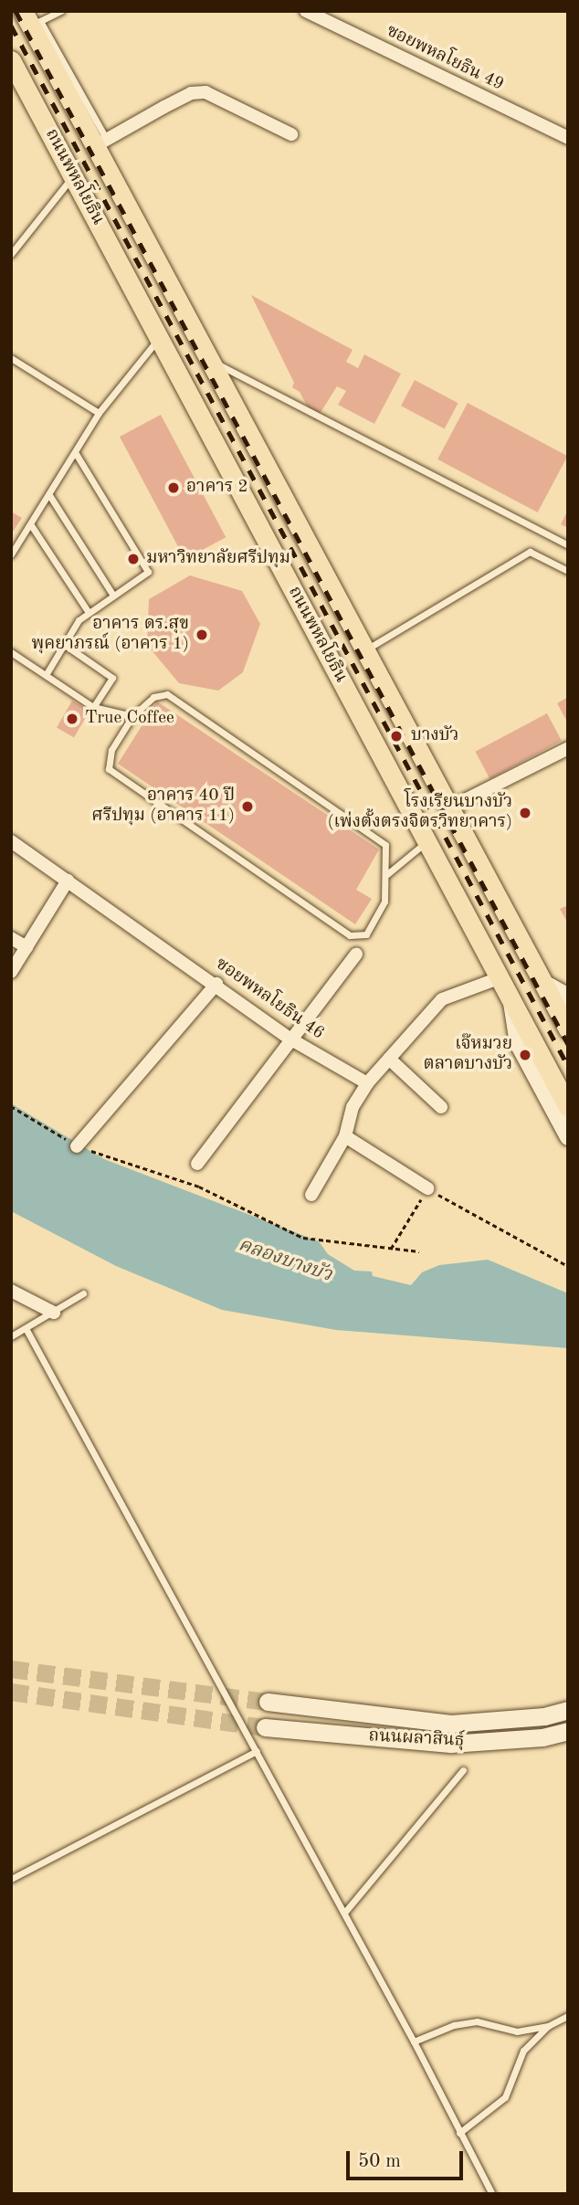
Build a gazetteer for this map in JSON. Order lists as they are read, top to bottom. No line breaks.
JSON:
{"streets":{"main road":["ถนนพหลโยธิน","ถนนผลาสินธุ์"],"street":["ซอยพหลโยธิน 49","ซอยพหลโยธิน 46"]},"water":["คลองบางบัว"],"places":["อาคาร 2","มหาวิทยาลัยศรีปทุม","อาคาร ดร.สุข พุคยาภรณ์ (อาคาร 1)","True Coffee","บางบัว","อาคาร 40 ปี ศรีปทุม (อาคาร 11)","โรงเรียนบางบัว (เพ่งตั้งตรงจิตรวิทยาคาร)","เจ๊หมวย ตลาดบางบัว"],"scale_bar":"50 m"}
